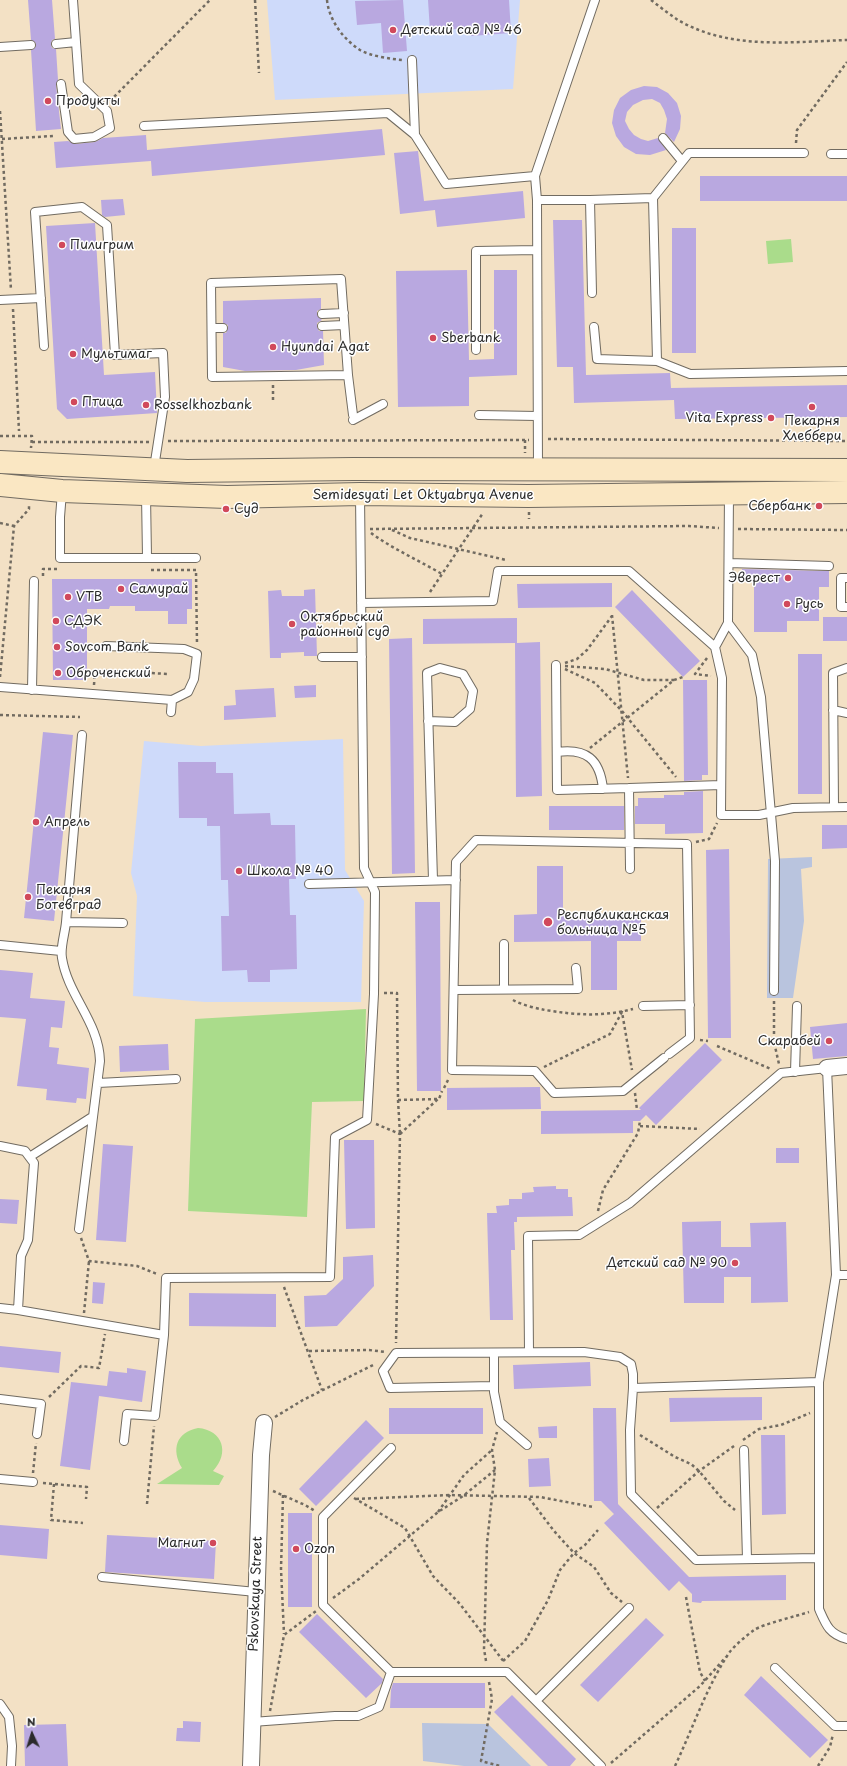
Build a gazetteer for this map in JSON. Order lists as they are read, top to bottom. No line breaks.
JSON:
{"streets":{"main road":["Semidesyati Let Oktyabrya Avenue"],"street":["Pskovskaya Street"]},"places":["Детский сад № 46","Продукты","Пилигрим","Sberbank","Hyundai Agat","Мультимаг","Птица","Rosselkhozbank","Пекарня Хлеббери","Vita Express","Сбербанк","Суд","Эверест","Самурай","VTB","Русь","СДЭК","Октябрьский районный суд","Sovcom Bank","Оброченский","Апрель","Школа № 40","Пекарня Ботевград","Республиканская больница №5","Скарабей","Детский сад № 90","Магнит","Ozon"],"north":"top"}
